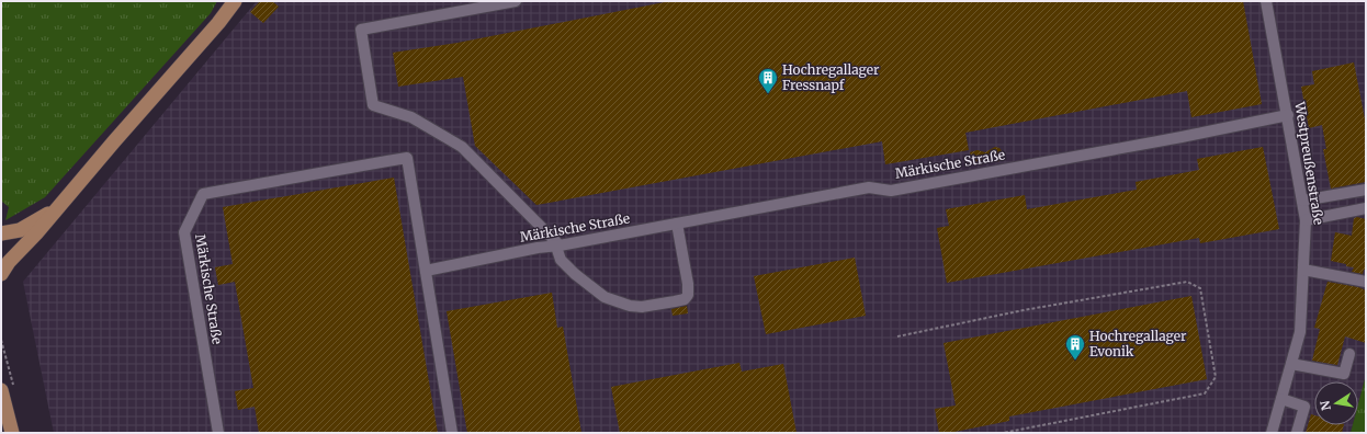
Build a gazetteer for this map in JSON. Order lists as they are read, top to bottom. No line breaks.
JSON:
{"streets":{"street":["Westpreußenstraße","Märkische Straße"]},"crossings":[["Westpreußenstraße","Märkische Straße"]],"places":{"building":["Hochregallager Fressnapf","Hochregallager Evonik"]},"north":"left"}
